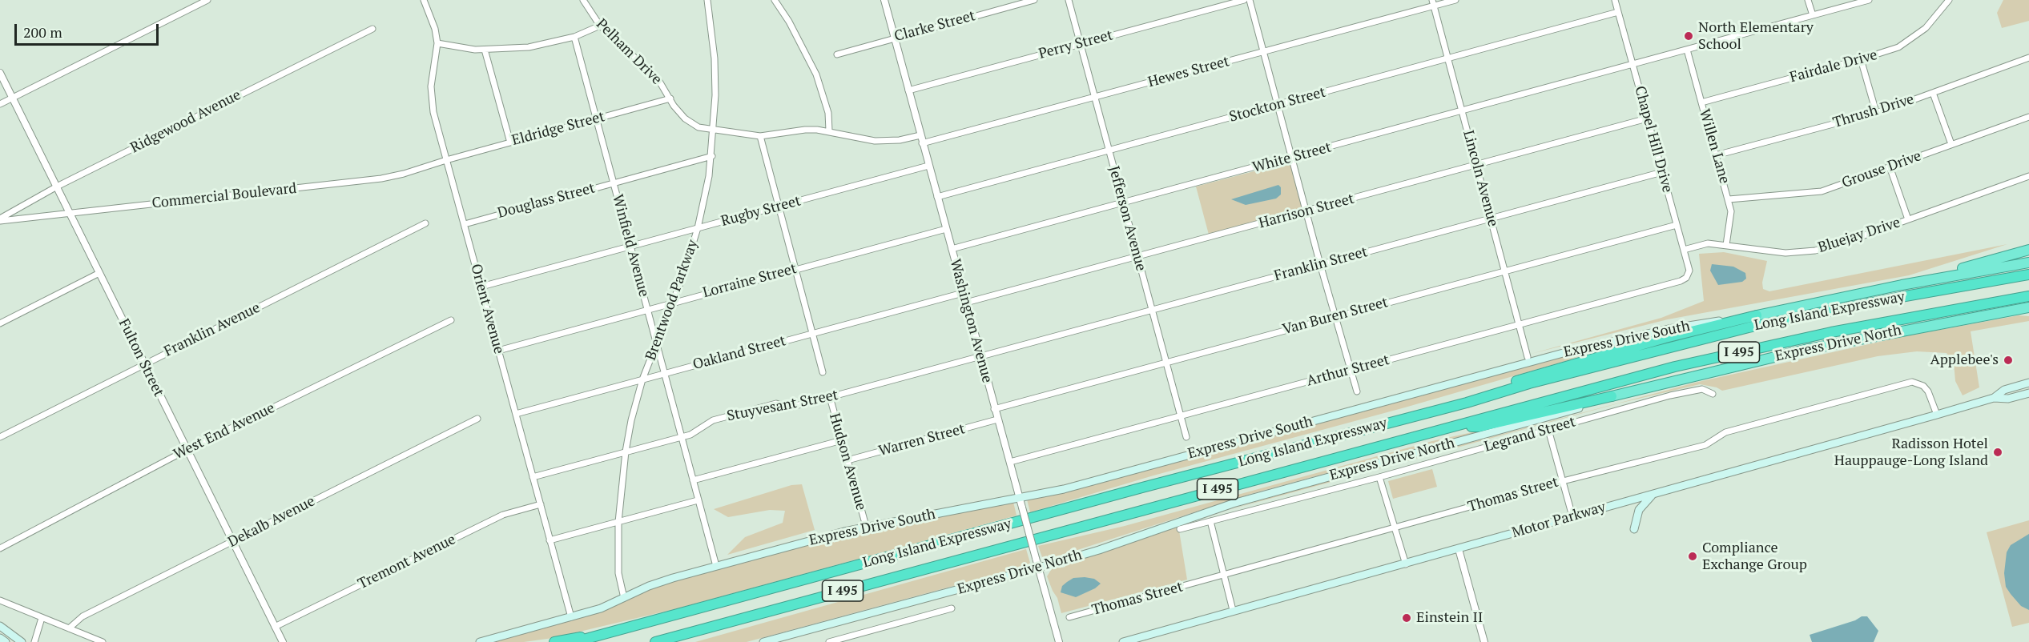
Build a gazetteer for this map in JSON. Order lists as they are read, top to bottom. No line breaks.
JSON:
{"streets":{"highway":["Long Island Expressway","Express Drive South","Express Drive North","I 495"],"main road":["Motor Parkway"],"street":["Clarke Street","Perry Street","Pelham Drive","Fairdale Drive","Hewes Street","Stockton Street","Thrush Drive","Ridgewood Avenue","Eldridge Street","Chapel Hill Drive","Willen Lane","White Street","Grouse Drive","Lincoln Avenue","Commercial Boulevard","Douglass Street","Rugby Street","Harrison Street","Jefferson Avenue","Bluejay Drive","Winfield Avenue","Franklin Street","Lorraine Street","Brentwood Parkway","Orient Avenue","Van Buren Street","Washington Avenue","Franklin Avenue","Oakland Street","Fulton Street","Arthur Street","Stuyvesant Street","West End Avenue","Legrand Street","Warren Street","Hudson Avenue","Thomas Street","Dekalb Avenue","Tremont Avenue"]},"crossings":[["Clarke Street","Washington Avenue"],["Perry Street","Jefferson Avenue"],["Perry Street","Washington Avenue"],["Pelham Drive","Eldridge Street"],["Pelham Drive","Brentwood Parkway"],["Pelham Drive","Washington Avenue"],["Fairdale Drive","Willen Lane"],["Hewes Street","Lincoln Avenue"],["Hewes Street","Jefferson Avenue"],["Hewes Street","Washington Avenue"],["Stockton Street","Chapel Hill Drive"],["Stockton Street","Lincoln Avenue"],["Stockton Street","Jefferson Avenue"],["Stockton Street","Washington Avenue"],["Thrush Drive","Willen Lane"],["Ridgewood Avenue","Commercial Boulevard"],["Ridgewood Avenue","Fulton Street"],["Eldridge Street","Commercial Boulevard"],["Eldridge Street","Winfield Avenue"],["Eldridge Street","Orient Avenue"],["Chapel Hill Drive","White Street"],["Chapel Hill Drive","Harrison Street"],["Chapel Hill Drive","Bluejay Drive"],["Chapel Hill Drive","Franklin Street"],["Chapel Hill Drive","Van Buren Street"],["Chapel Hill Drive","Arthur Street"],["Willen Lane","White Street"],["Willen Lane","Grouse Drive"],["Willen Lane","Bluejay Drive"],["White Street","Lincoln Avenue"],["White Street","Jefferson Avenue"],["White Street","Washington Avenue"],["Lincoln Avenue","Harrison Street"],["Lincoln Avenue","Franklin Street"],["Lincoln Avenue","Van Buren Street"],["Lincoln Avenue","Arthur Street"],["Commercial Boulevard","Orient Avenue"],["Commercial Boulevard","Fulton Street"],["Douglass Street","Winfield Avenue"],["Douglass Street","Brentwood Parkway"],["Douglass Street","Orient Avenue"],["Rugby Street","Winfield Avenue"],["Rugby Street","Brentwood Parkway"],["Rugby Street","Orient Avenue"],["Rugby Street","Washington Avenue"],["Harrison Street","Jefferson Avenue"],["Harrison Street","Washington Avenue"],["Jefferson Avenue","Franklin Street"],["Jefferson Avenue","Van Buren Street"],["Jefferson Avenue","Arthur Street"],["Winfield Avenue","Lorraine Street"],["Winfield Avenue","Brentwood Parkway"],["Winfield Avenue","Express Drive South"],["Winfield Avenue","Oakland Street"],["Winfield Avenue","Stuyvesant Street"],["Franklin Street","Washington Avenue"],["Franklin Street","Stuyvesant Street"],["Lorraine Street","Brentwood Parkway"],["Lorraine Street","Orient Avenue"],["Lorraine Street","Washington Avenue"],["Brentwood Parkway","Express Drive South"],["Brentwood Parkway","Oakland Street"],["Brentwood Parkway","Stuyvesant Street"],["Orient Avenue","Express Drive South"],["Orient Avenue","Oakland Street"],["Orient Avenue","Stuyvesant Street"],["Orient Avenue","Tremont Avenue"],["Van Buren Street","Washington Avenue"],["Washington Avenue","Express Drive South"],["Washington Avenue","Express Drive North"],["Washington Avenue","Oakland Street"],["Washington Avenue","Arthur Street"],["Washington Avenue","Stuyvesant Street"],["Washington Avenue","Warren Street"],["Franklin Avenue","Fulton Street"],["Express Drive South","Hudson Avenue"],["Fulton Street","West End Avenue"],["Fulton Street","Dekalb Avenue"],["Fulton Street","Tremont Avenue"],["Stuyvesant Street","Hudson Avenue"],["Warren Street","Hudson Avenue"],["Thomas Street","Motor Parkway"]],"places":["North Elementary School","Applebee's","Radisson Hotel Hauppauge-Long Island","Compliance Exchange Group","Einstein II"],"scale_bar":"200 m"}
